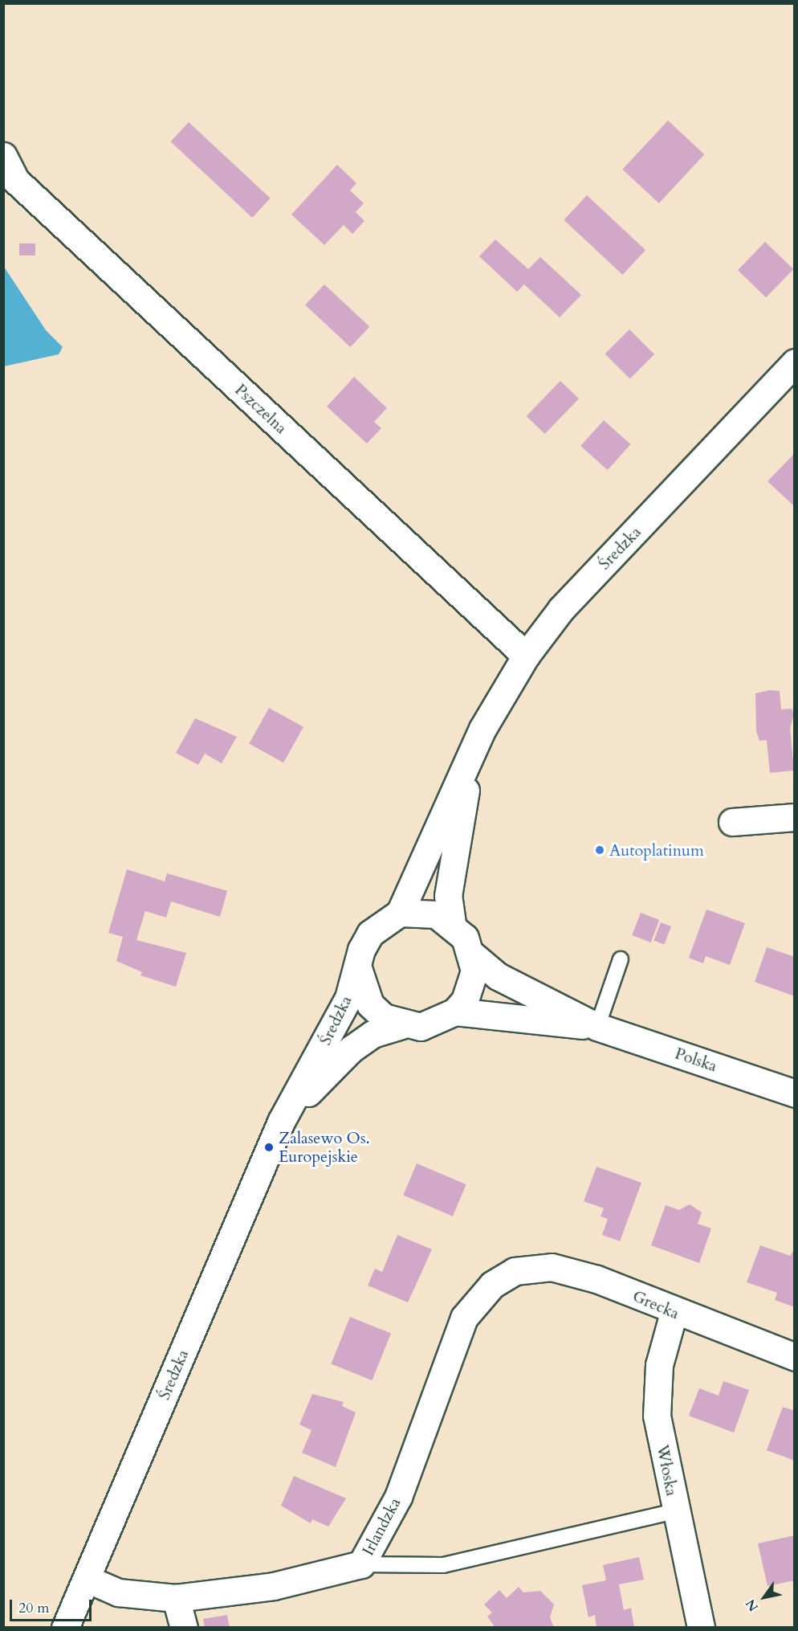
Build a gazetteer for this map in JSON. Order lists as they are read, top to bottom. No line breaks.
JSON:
{"streets":{"street":["Pszczelna","Średzka","Polska","Grecka","Włoska","Irlandzka"]},"crossings":[["Pszczelna","Średzka"],["Średzka","Polska"],["Średzka","Irlandzka"],["Grecka","Włoska"],["Grecka","Irlandzka"]],"places":["Autoplatinum","Zalasewo Os. Europejskie"],"scale_bar":"20 m","north":"bottom left"}
